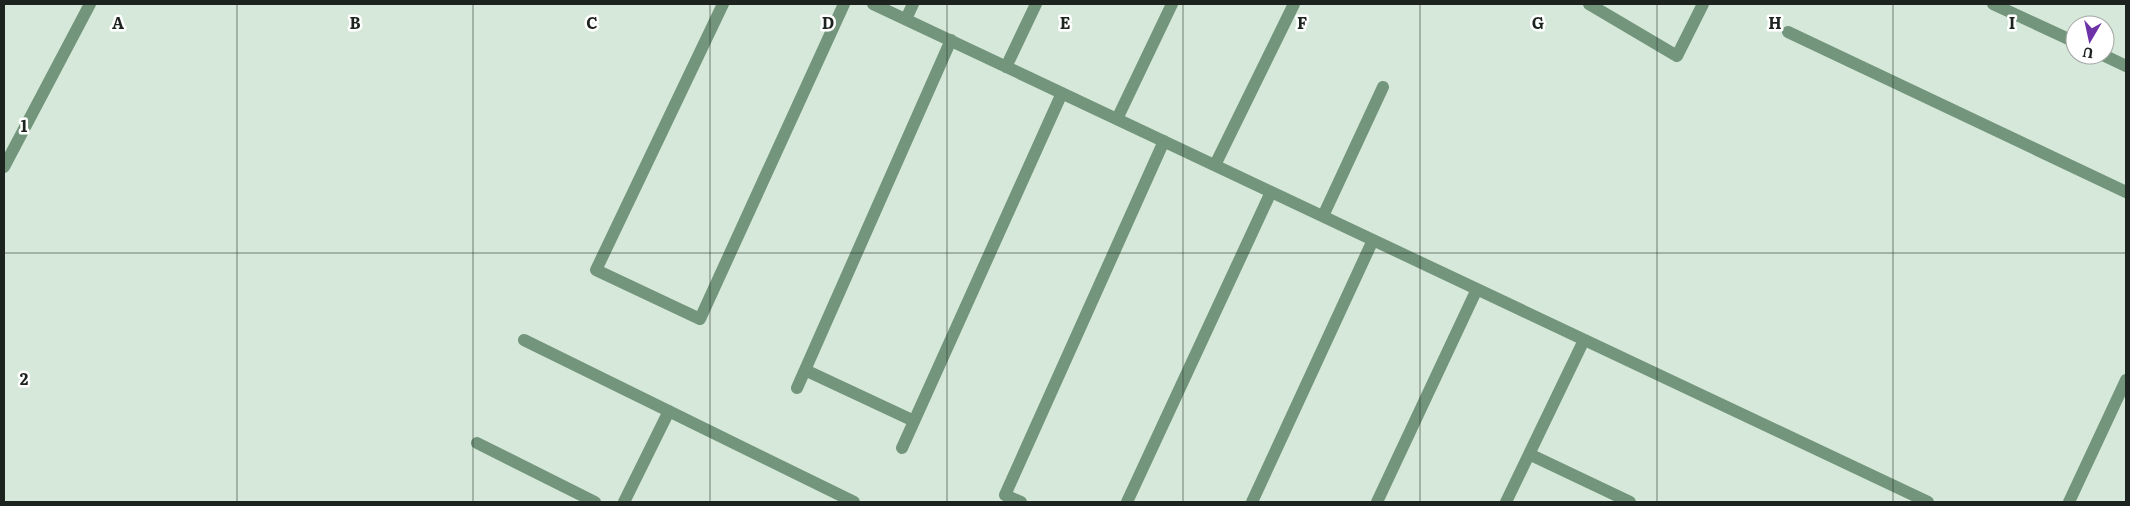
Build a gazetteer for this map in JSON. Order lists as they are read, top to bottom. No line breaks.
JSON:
{"north":"bottom","grid":{"columns":["A","B","C","D","E","F","G","H","I"],"rows":["1","2"]}}
